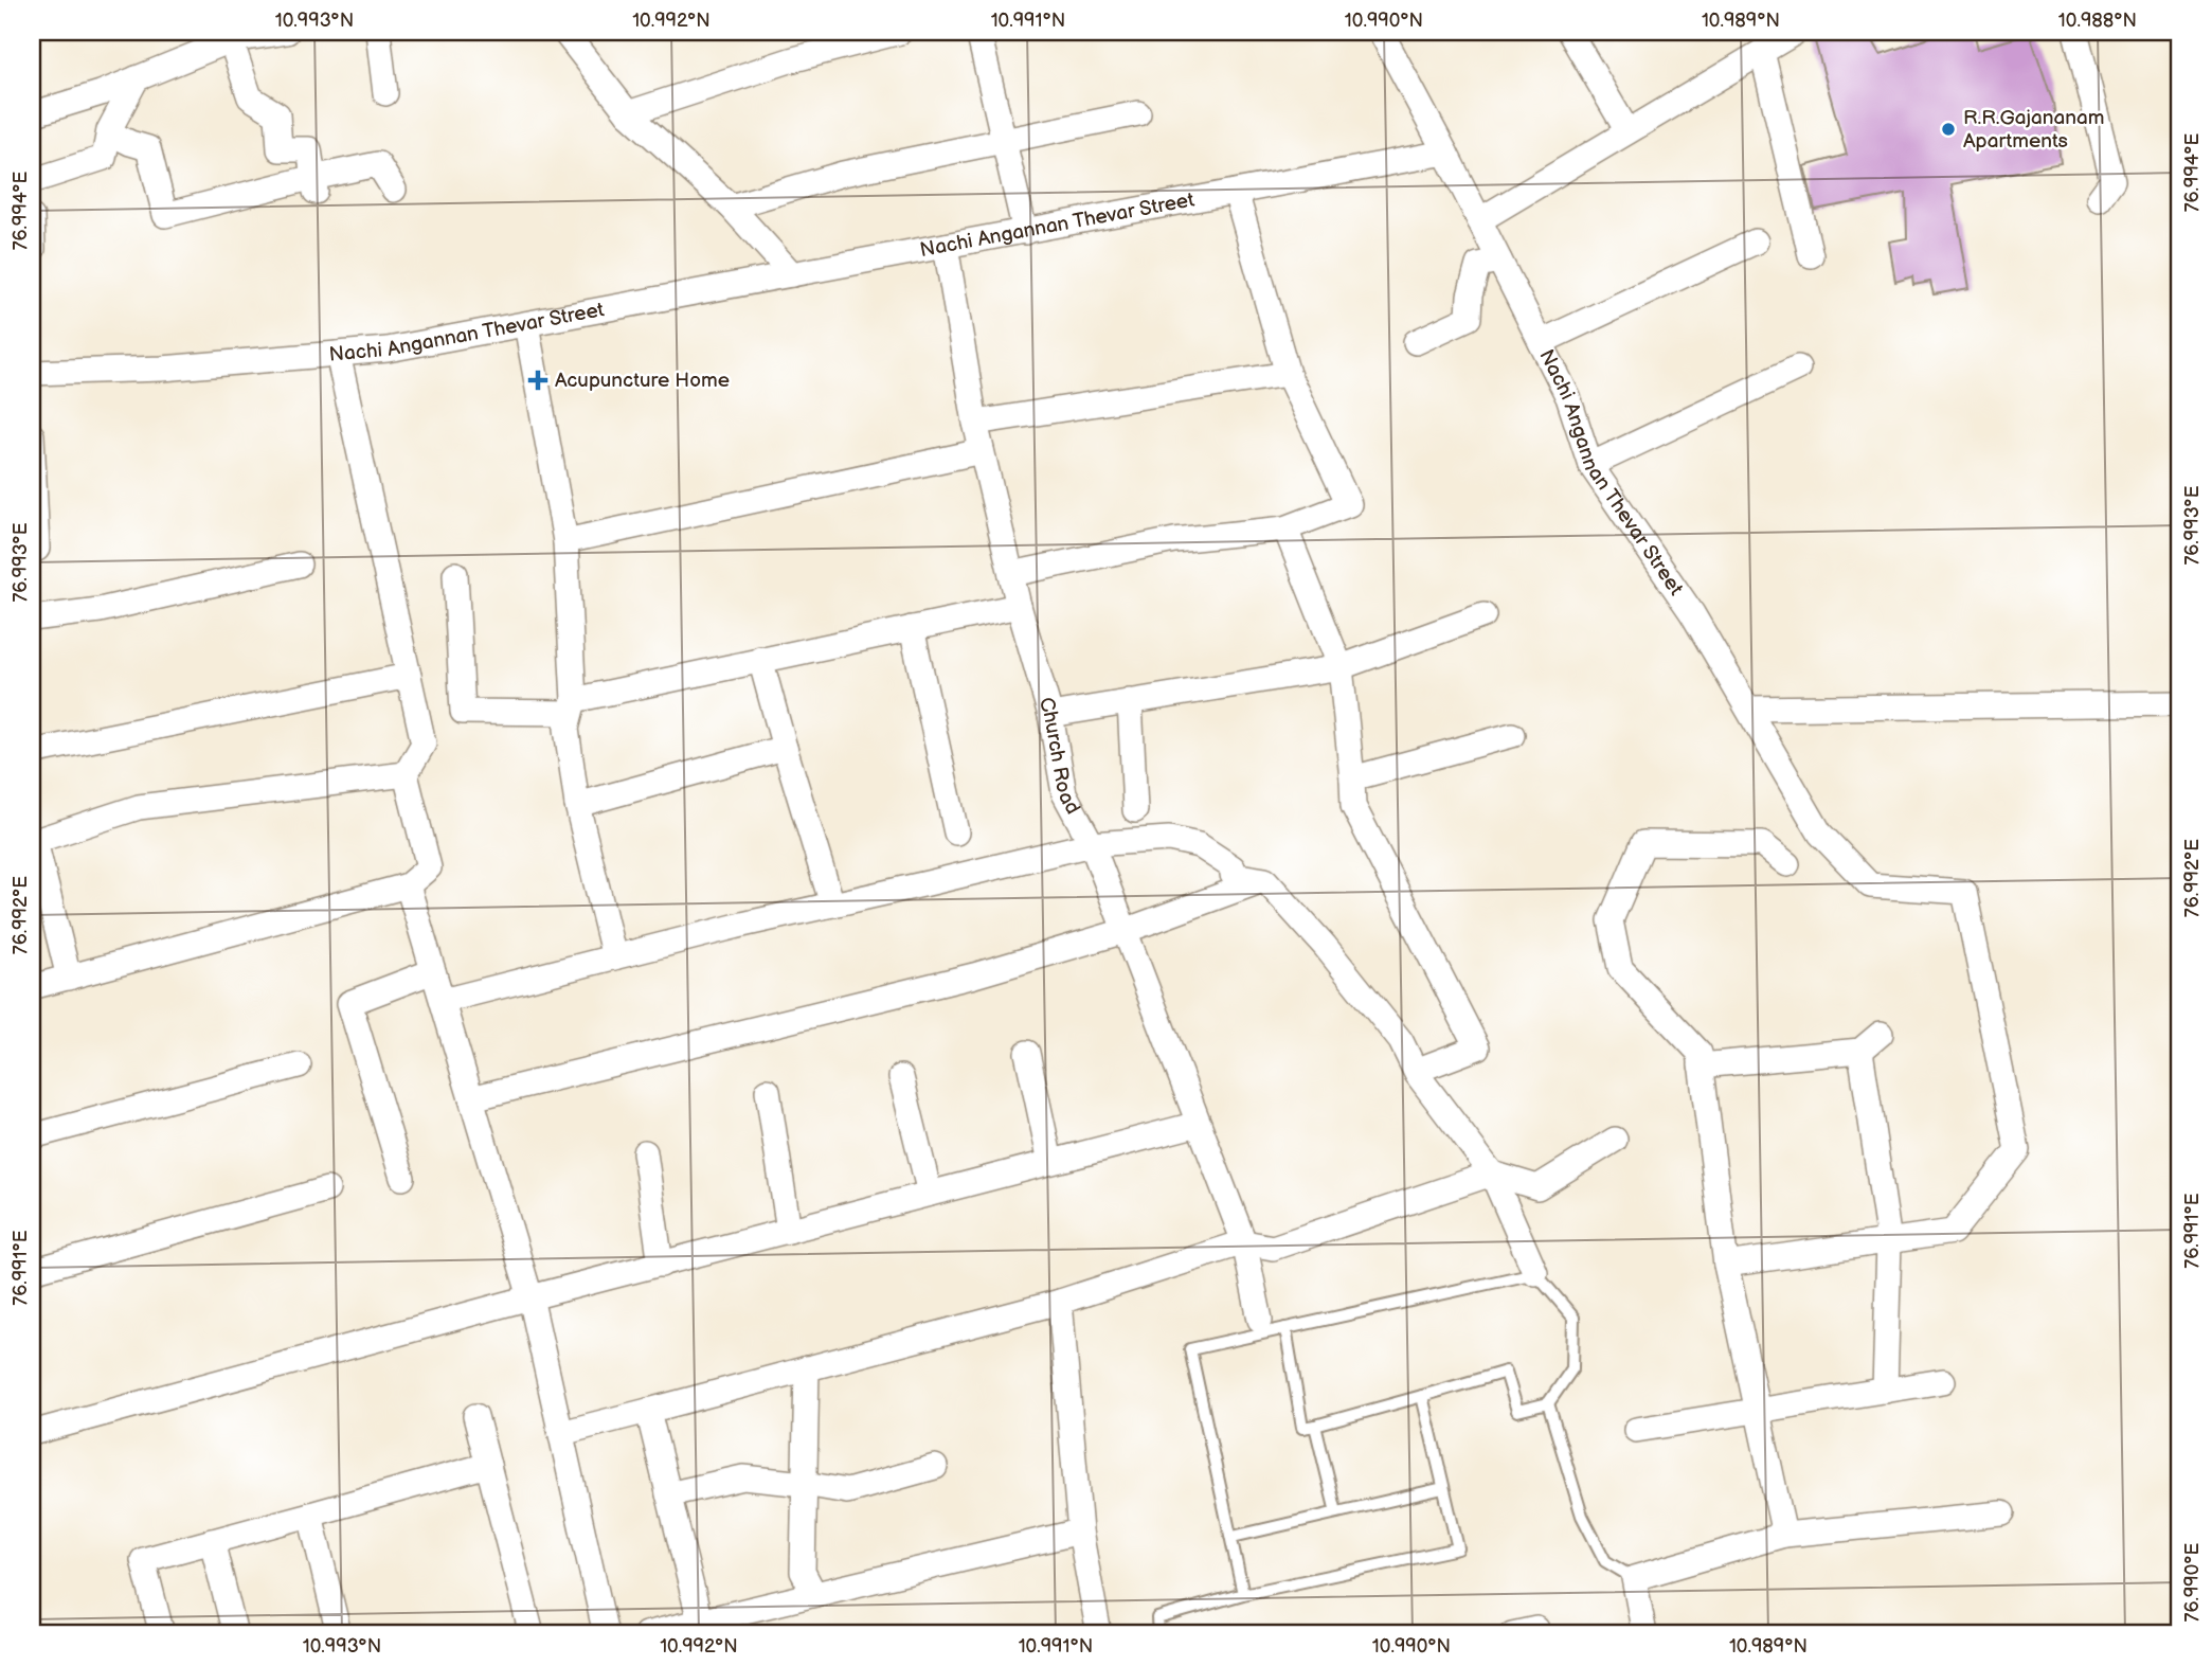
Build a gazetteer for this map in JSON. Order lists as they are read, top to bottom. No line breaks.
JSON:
{"streets":{"street":["Nachi Angannan Thevar Street","Church Road"]},"crossings":[["Nachi Angannan Thevar Street","Church Road"]],"places":{"other":["R.R.Gajananam Apartments"],"health":["Acupuncture Home"]},"coordinates":["10.993°N","10.992°N","10.991°N","10.990°N","10.989°N","10.988°N","76.994°E","76.993°E","76.992°E","76.991°E","76.990°E"]}
